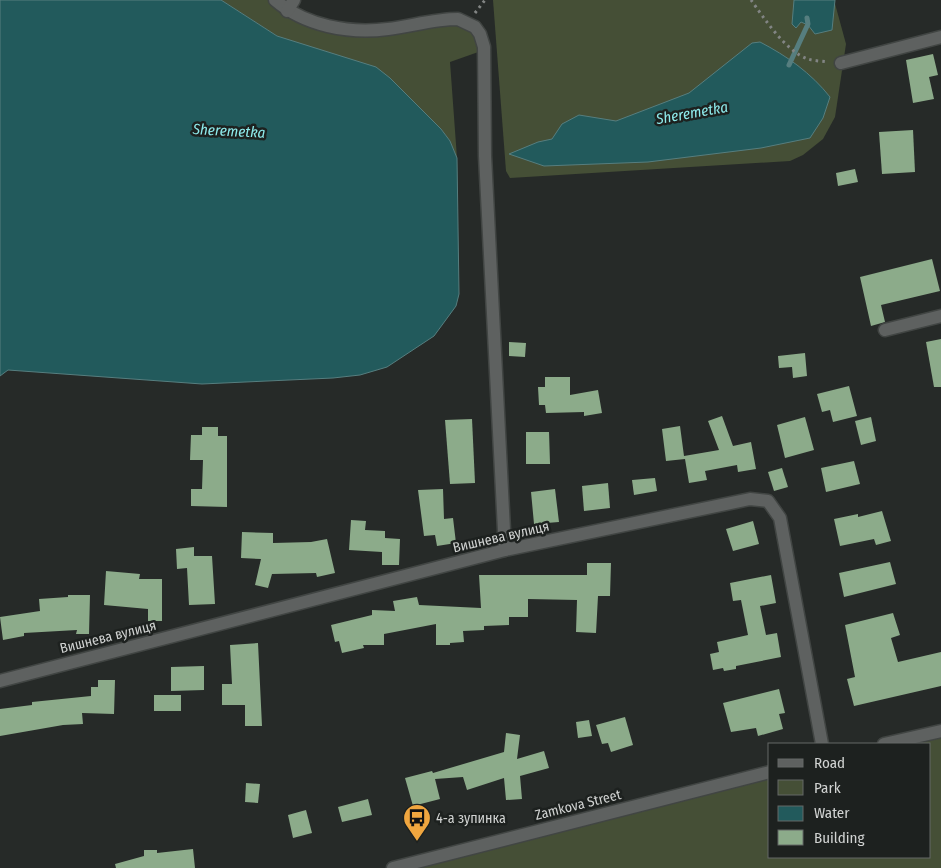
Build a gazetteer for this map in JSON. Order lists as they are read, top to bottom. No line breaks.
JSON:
{"streets":{"street":["Вишнева вулиця","Zamkova Street"]},"water":["Sheremetka"],"places":{"bus stop":["4-а зупинка"]},"legend":["Road","Park","Water","Building"]}
